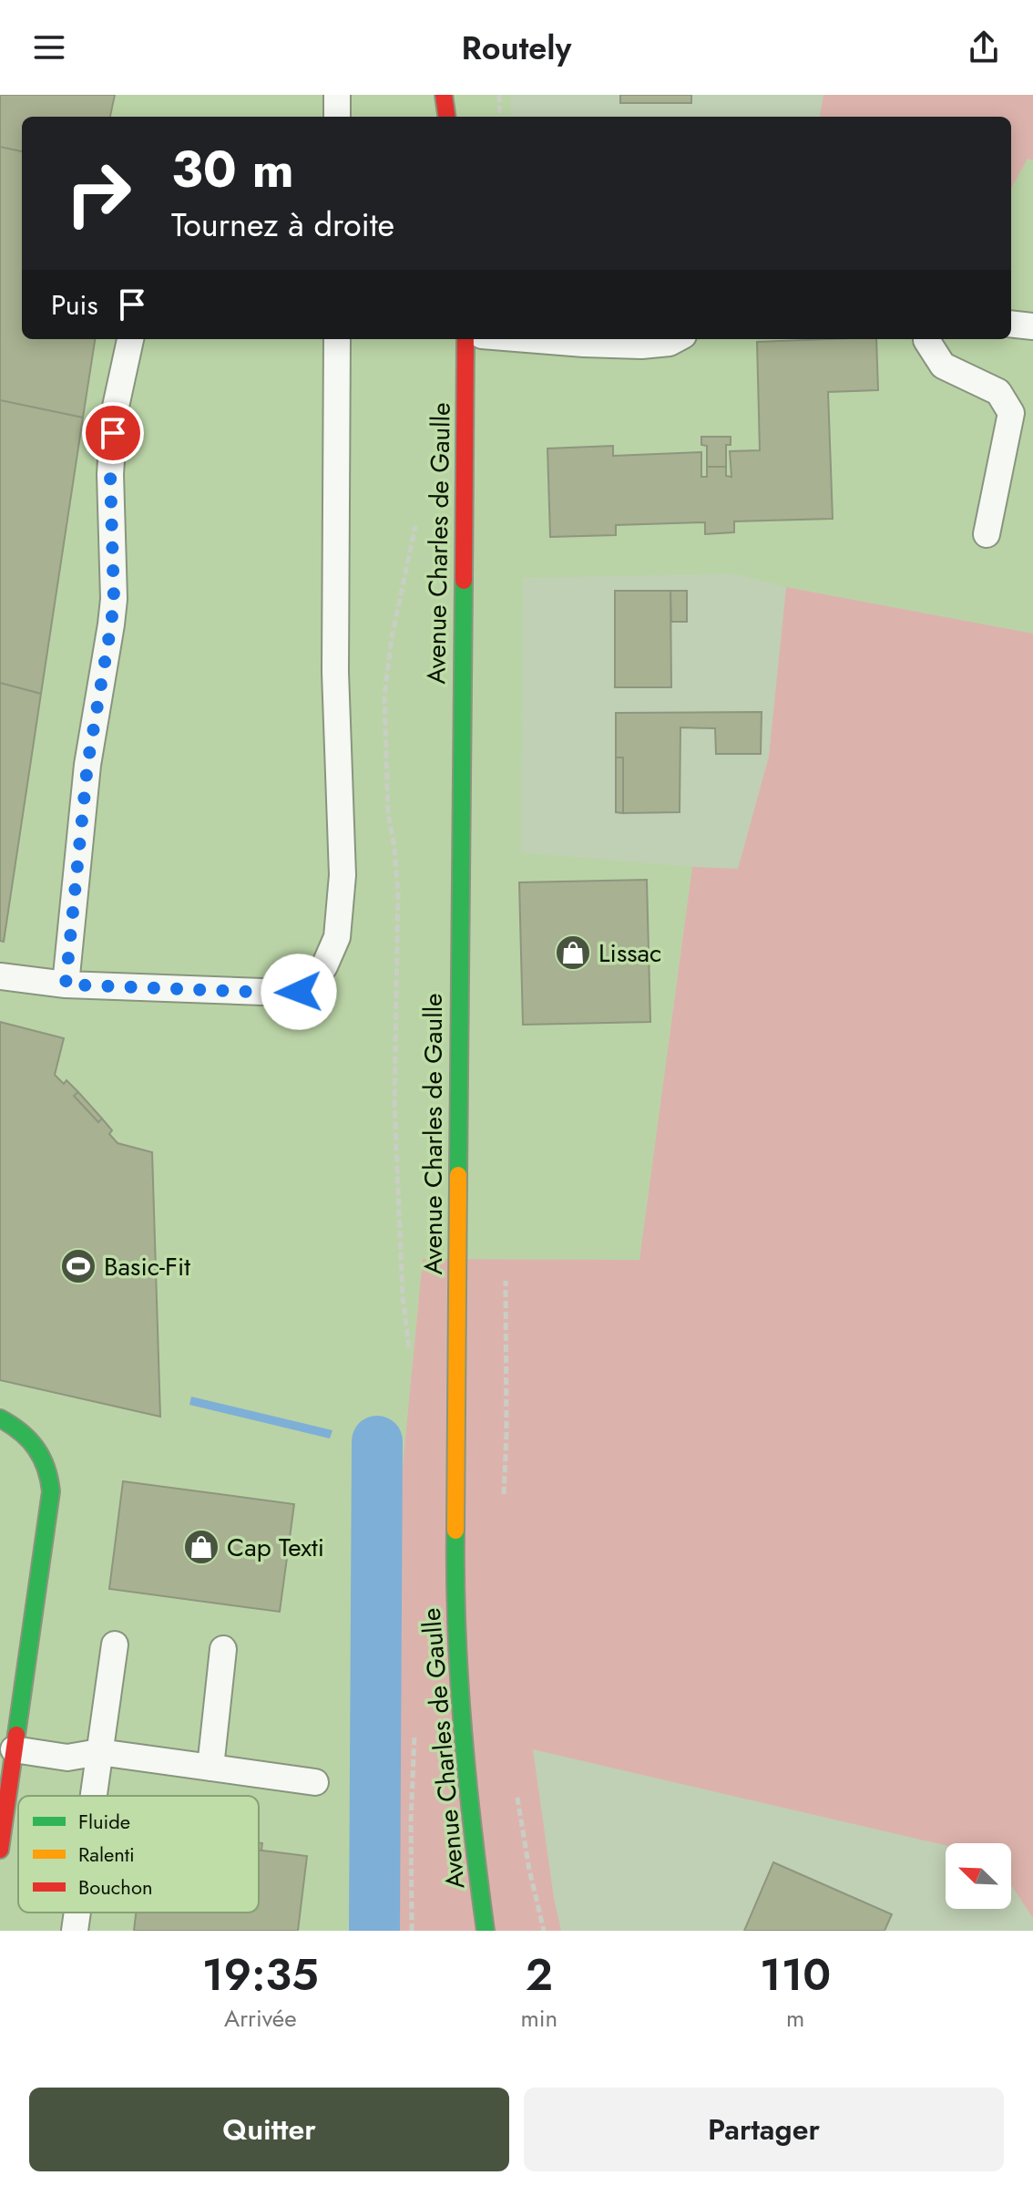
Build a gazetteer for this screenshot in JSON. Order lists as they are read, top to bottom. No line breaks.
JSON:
{"streets":{"main road":["Avenue Charles de Gaulle"]},"places":{"shop":["Lissac","Cap Texti"],"sports":["Basic-Fit"]},"legend":["Fluide","Ralenti","Bouchon"],"north":"top left","page":{"header":"Routely","turn":["30 m","Tournez à droite"],"then":"Puis","eta":["19:35","Arrivée","2","min","110","m"],"buttons":["Quitter","Partager"]}}
